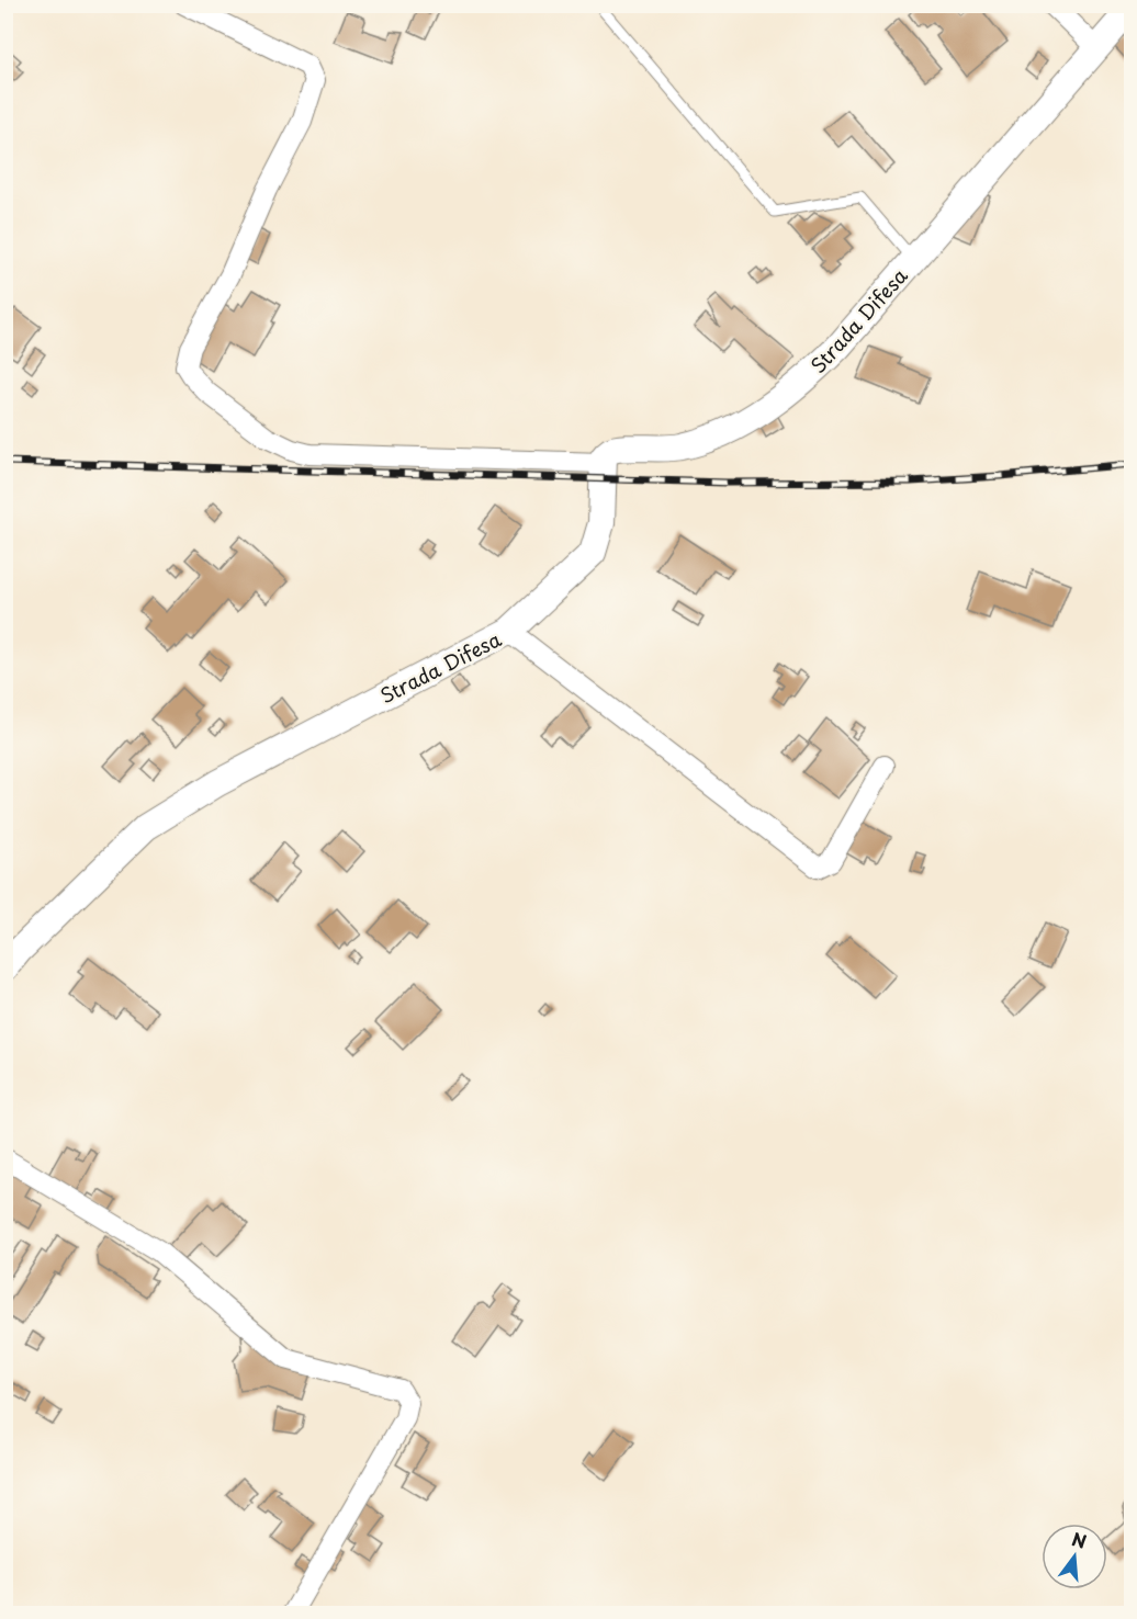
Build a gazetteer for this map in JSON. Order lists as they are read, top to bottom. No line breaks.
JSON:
{"streets":{"street":["Strada Difesa"]},"north":"top"}
